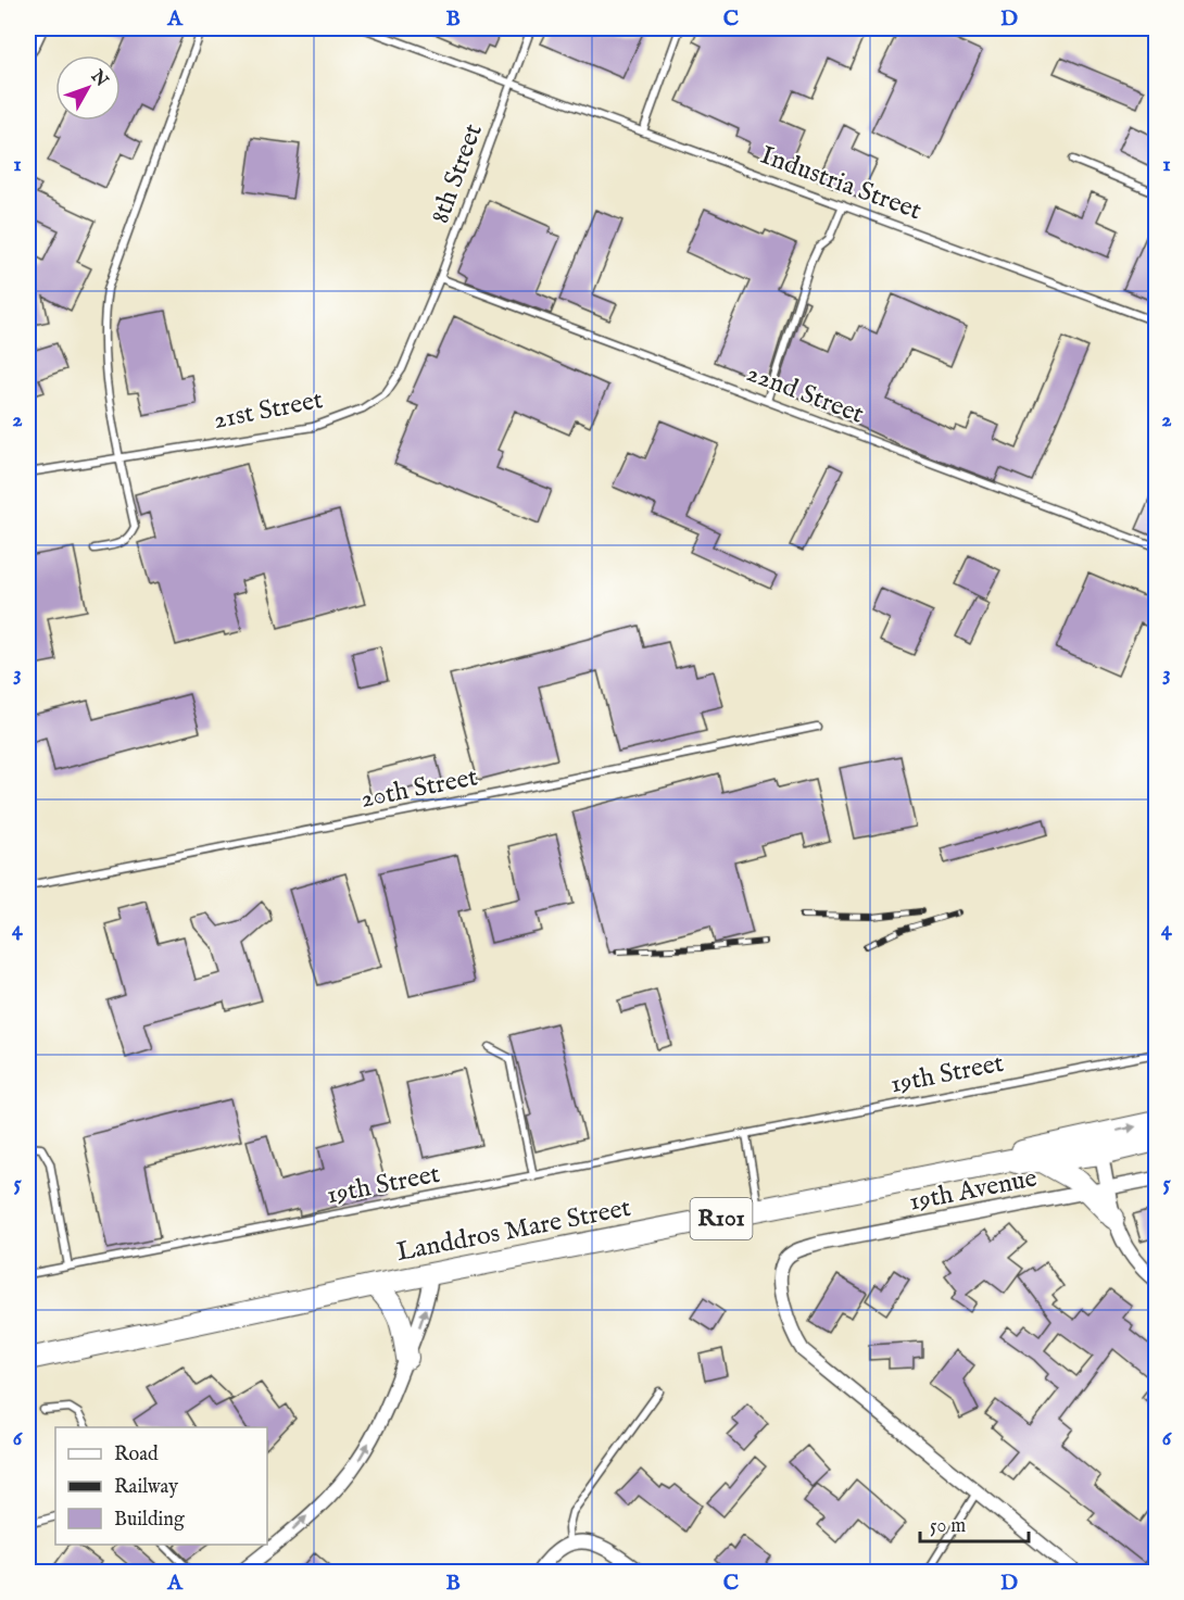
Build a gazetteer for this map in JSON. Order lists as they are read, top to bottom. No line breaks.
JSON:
{"streets":{"main road":["R101","Landdros Mare Street"],"street":["19th Avenue"],"lane":["8th Street","Industria Street","22nd Street","21st Street","20th Street","19th Street"]},"crossings":[["8th Street","Industria Street"],["8th Street","22nd Street"],["8th Street","21st Street"],["22nd Street","21st Street"]],"legend":["Road","Railway","Building"],"scale_bar":"50 m","north":"top right","grid":{"columns":["A","B","C","D"],"rows":["1","2","3","4","5","6"]}}
